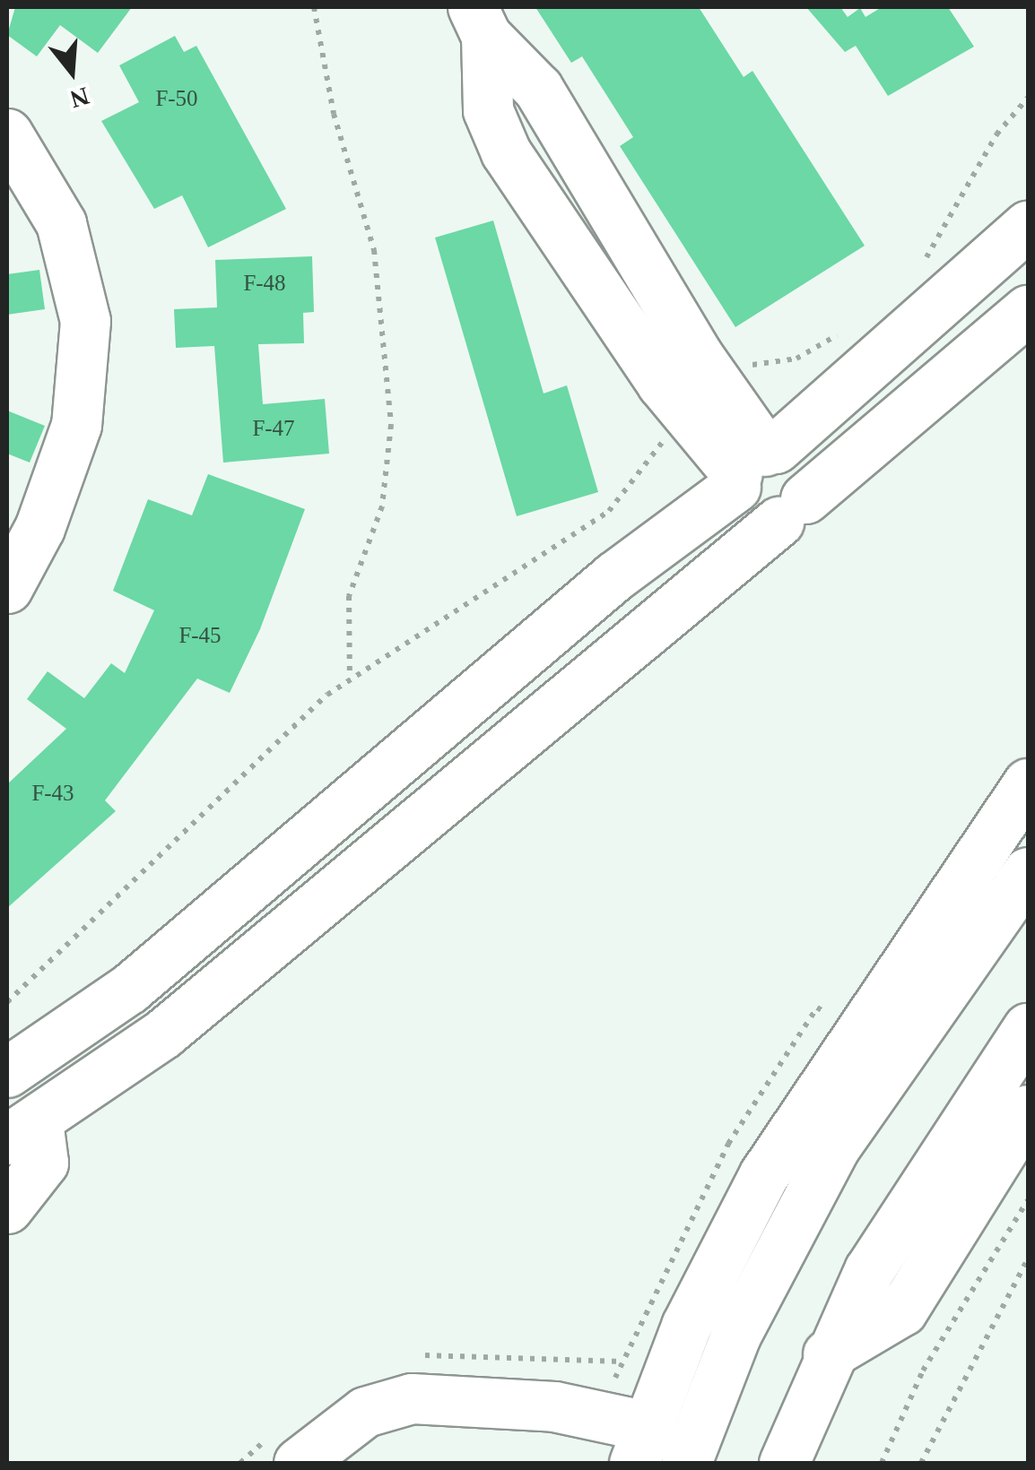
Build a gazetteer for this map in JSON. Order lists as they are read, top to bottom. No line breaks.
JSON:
{"house_numbers":["F-50","F-48","F-47","F-45","F-43"],"north":"bottom"}
